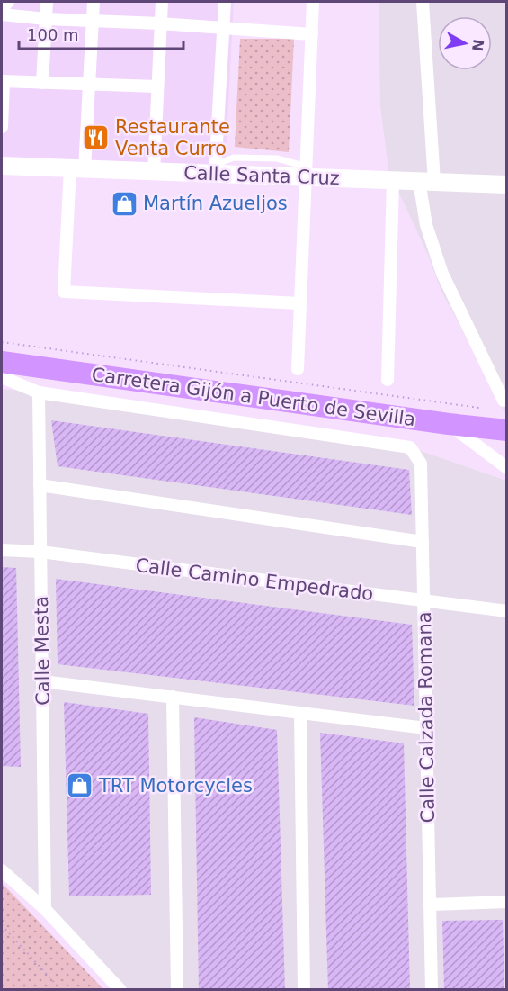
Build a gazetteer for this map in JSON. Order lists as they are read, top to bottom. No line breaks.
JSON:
{"streets":{"highway":["Carretera Gijón a Puerto de Sevilla"],"main road":["Calle Santa Cruz"],"street":["Calle Camino Empedrado","Calle Mesta","Calle Calzada Romana"]},"crossings":[["Calle Camino Empedrado","Calle Mesta"],["Calle Camino Empedrado","Calle Calzada Romana"],["Calle Mesta","Calle Calzada Romana"]],"places":{"restaurant":["Restaurante Venta Curro"],"shop":["Martín Azueljos","TRT Motorcycles"]},"scale_bar":"100 m","north":"right"}
